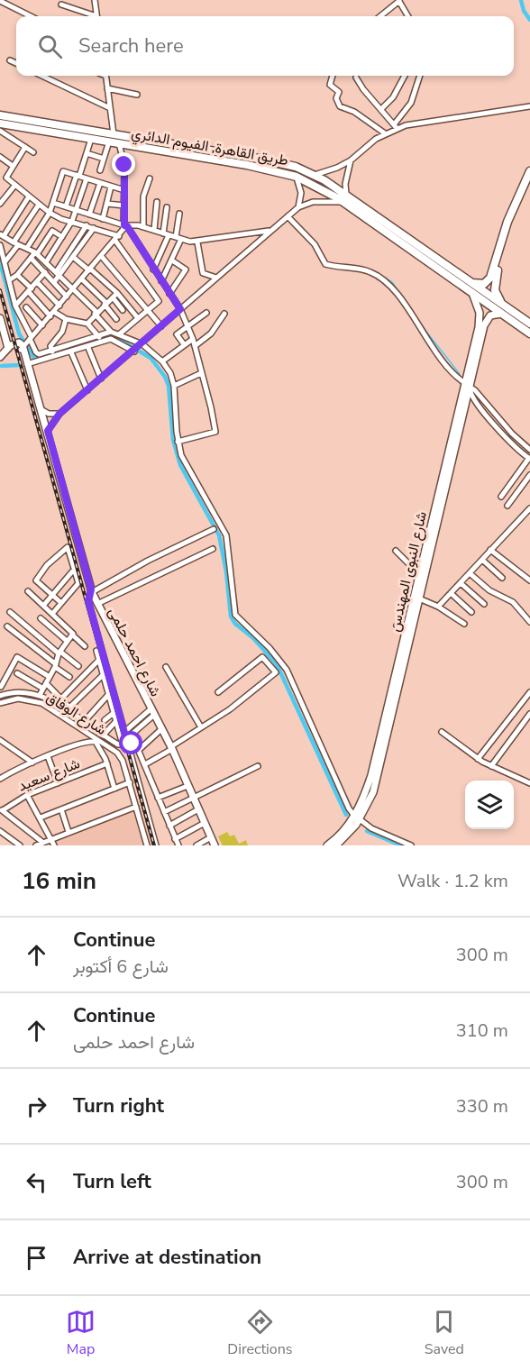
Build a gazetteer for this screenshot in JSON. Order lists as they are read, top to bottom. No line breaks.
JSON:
{"streets":{"highway":["طريق القاهرة, الفيوم الدائري"],"main road":["شارع النبوى المهندس","شارع احمد حلمى"],"street":["شارع الوفاق","شارع سعيد"]},"crossings":[["طريق القاهرة, الفيوم الدائري","شارع النبوى المهندس"]],"page":{"search":"Search here","heading":["16 min","Walk · 1.2 km"],"list":[["Continue","شارع 6 أكتوبر","300 m"],["Continue","شارع احمد حلمى","310 m"],["Turn right","330 m"],["Turn left","300 m"],"Arrive at destination"],"nav":["Map","Directions","Saved"]}}
